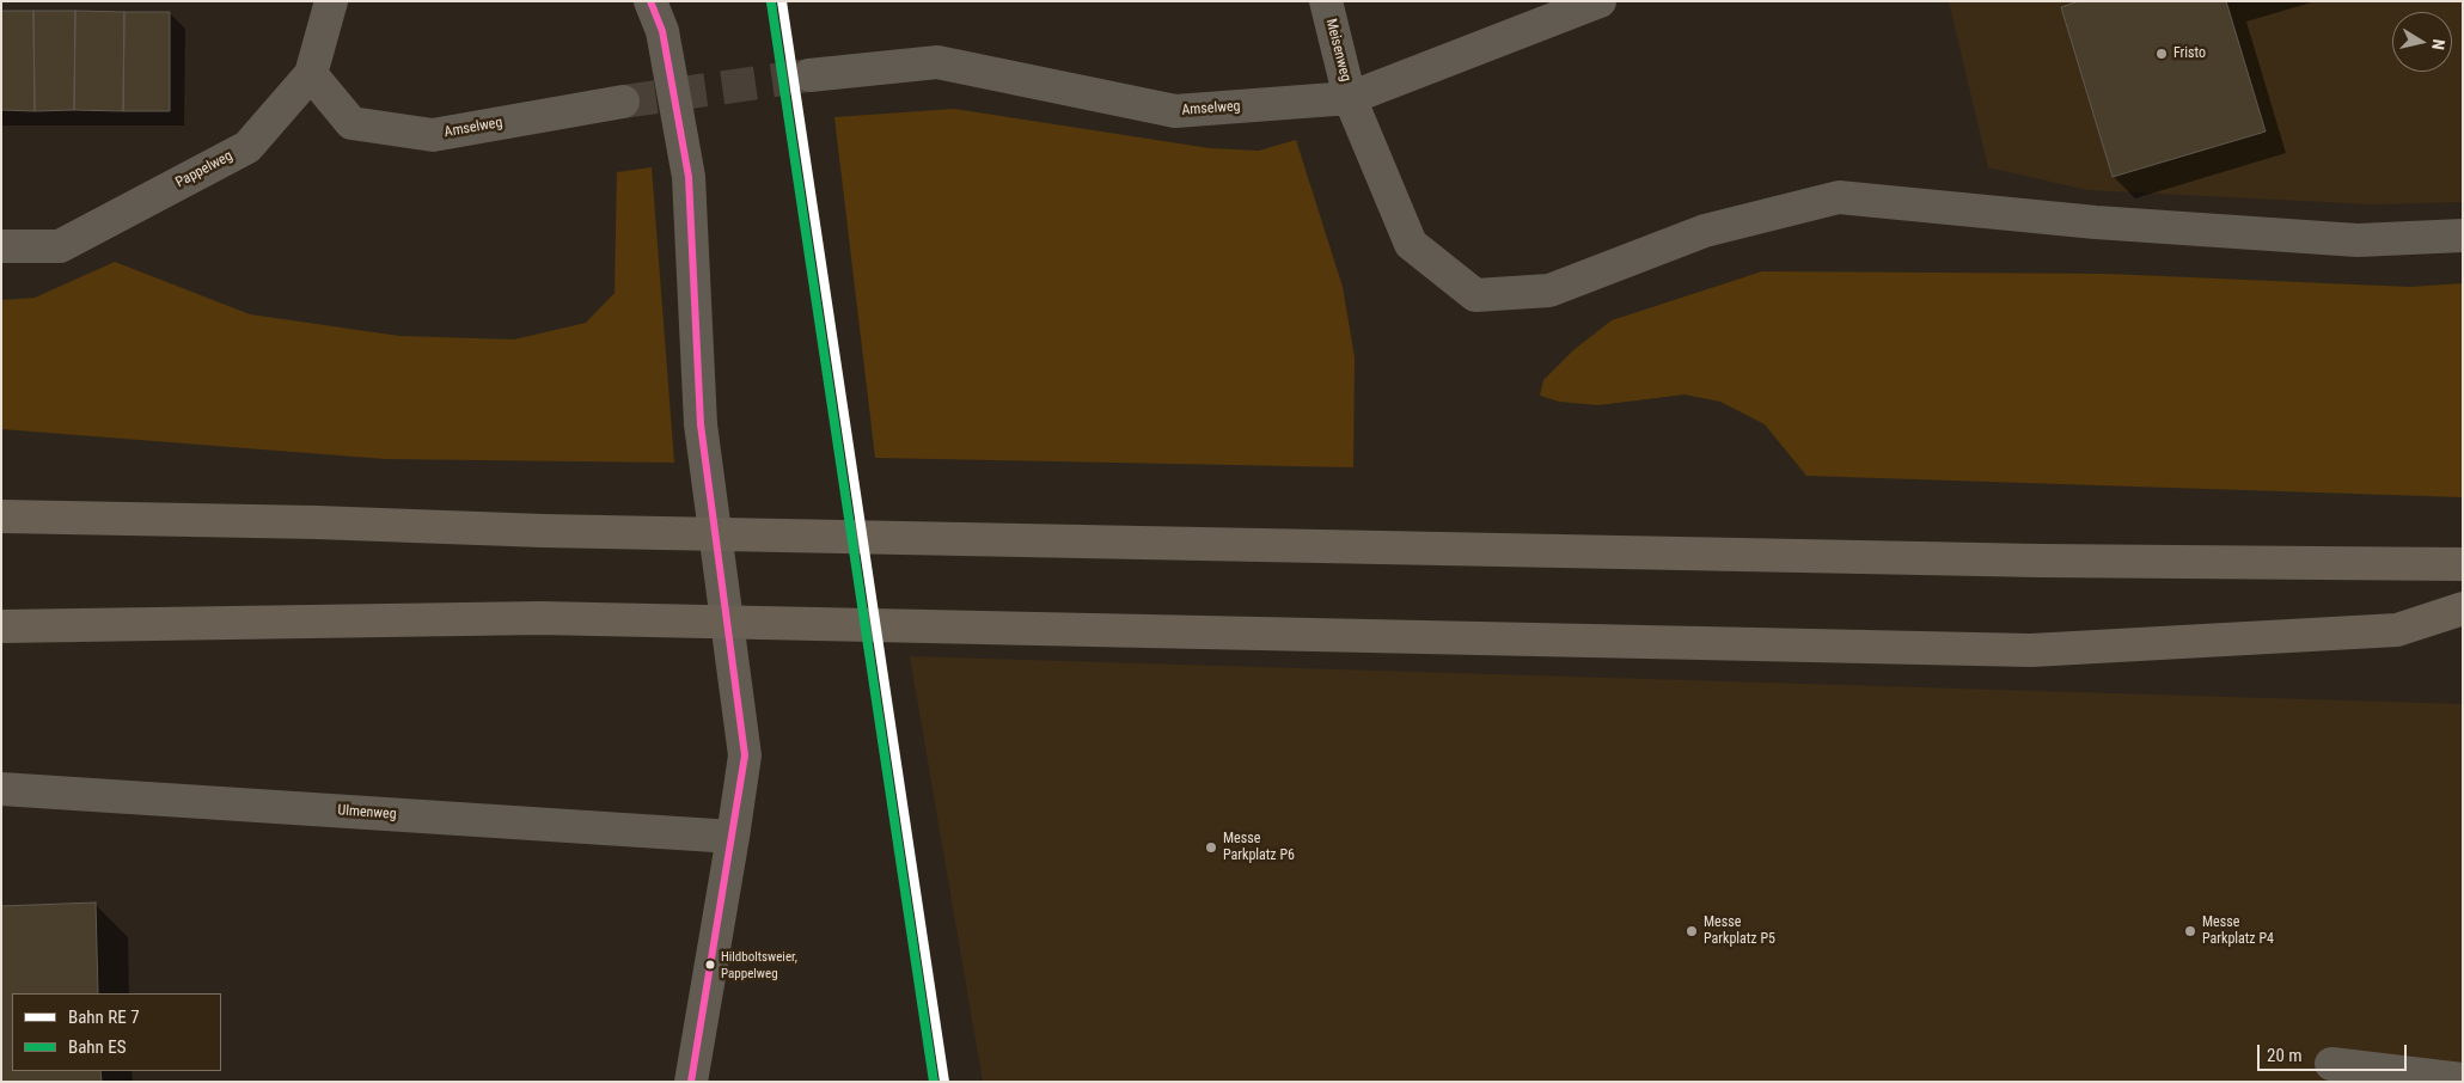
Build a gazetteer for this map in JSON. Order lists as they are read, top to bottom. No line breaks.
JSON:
{"streets":{"street":["Meisenweg","Amselweg","Pappelweg","Ulmenweg"]},"crossings":[["Meisenweg","Amselweg"],["Amselweg","Pappelweg"]],"places":["Fristo","Messe Parkplatz P6","Messe Parkplatz P5","Messe Parkplatz P4","Hildboltsweier, Pappelweg"],"lines":["rail line ES"],"legend":["Bahn RE 7","Bahn ES"],"scale_bar":"20 m","north":"right"}
